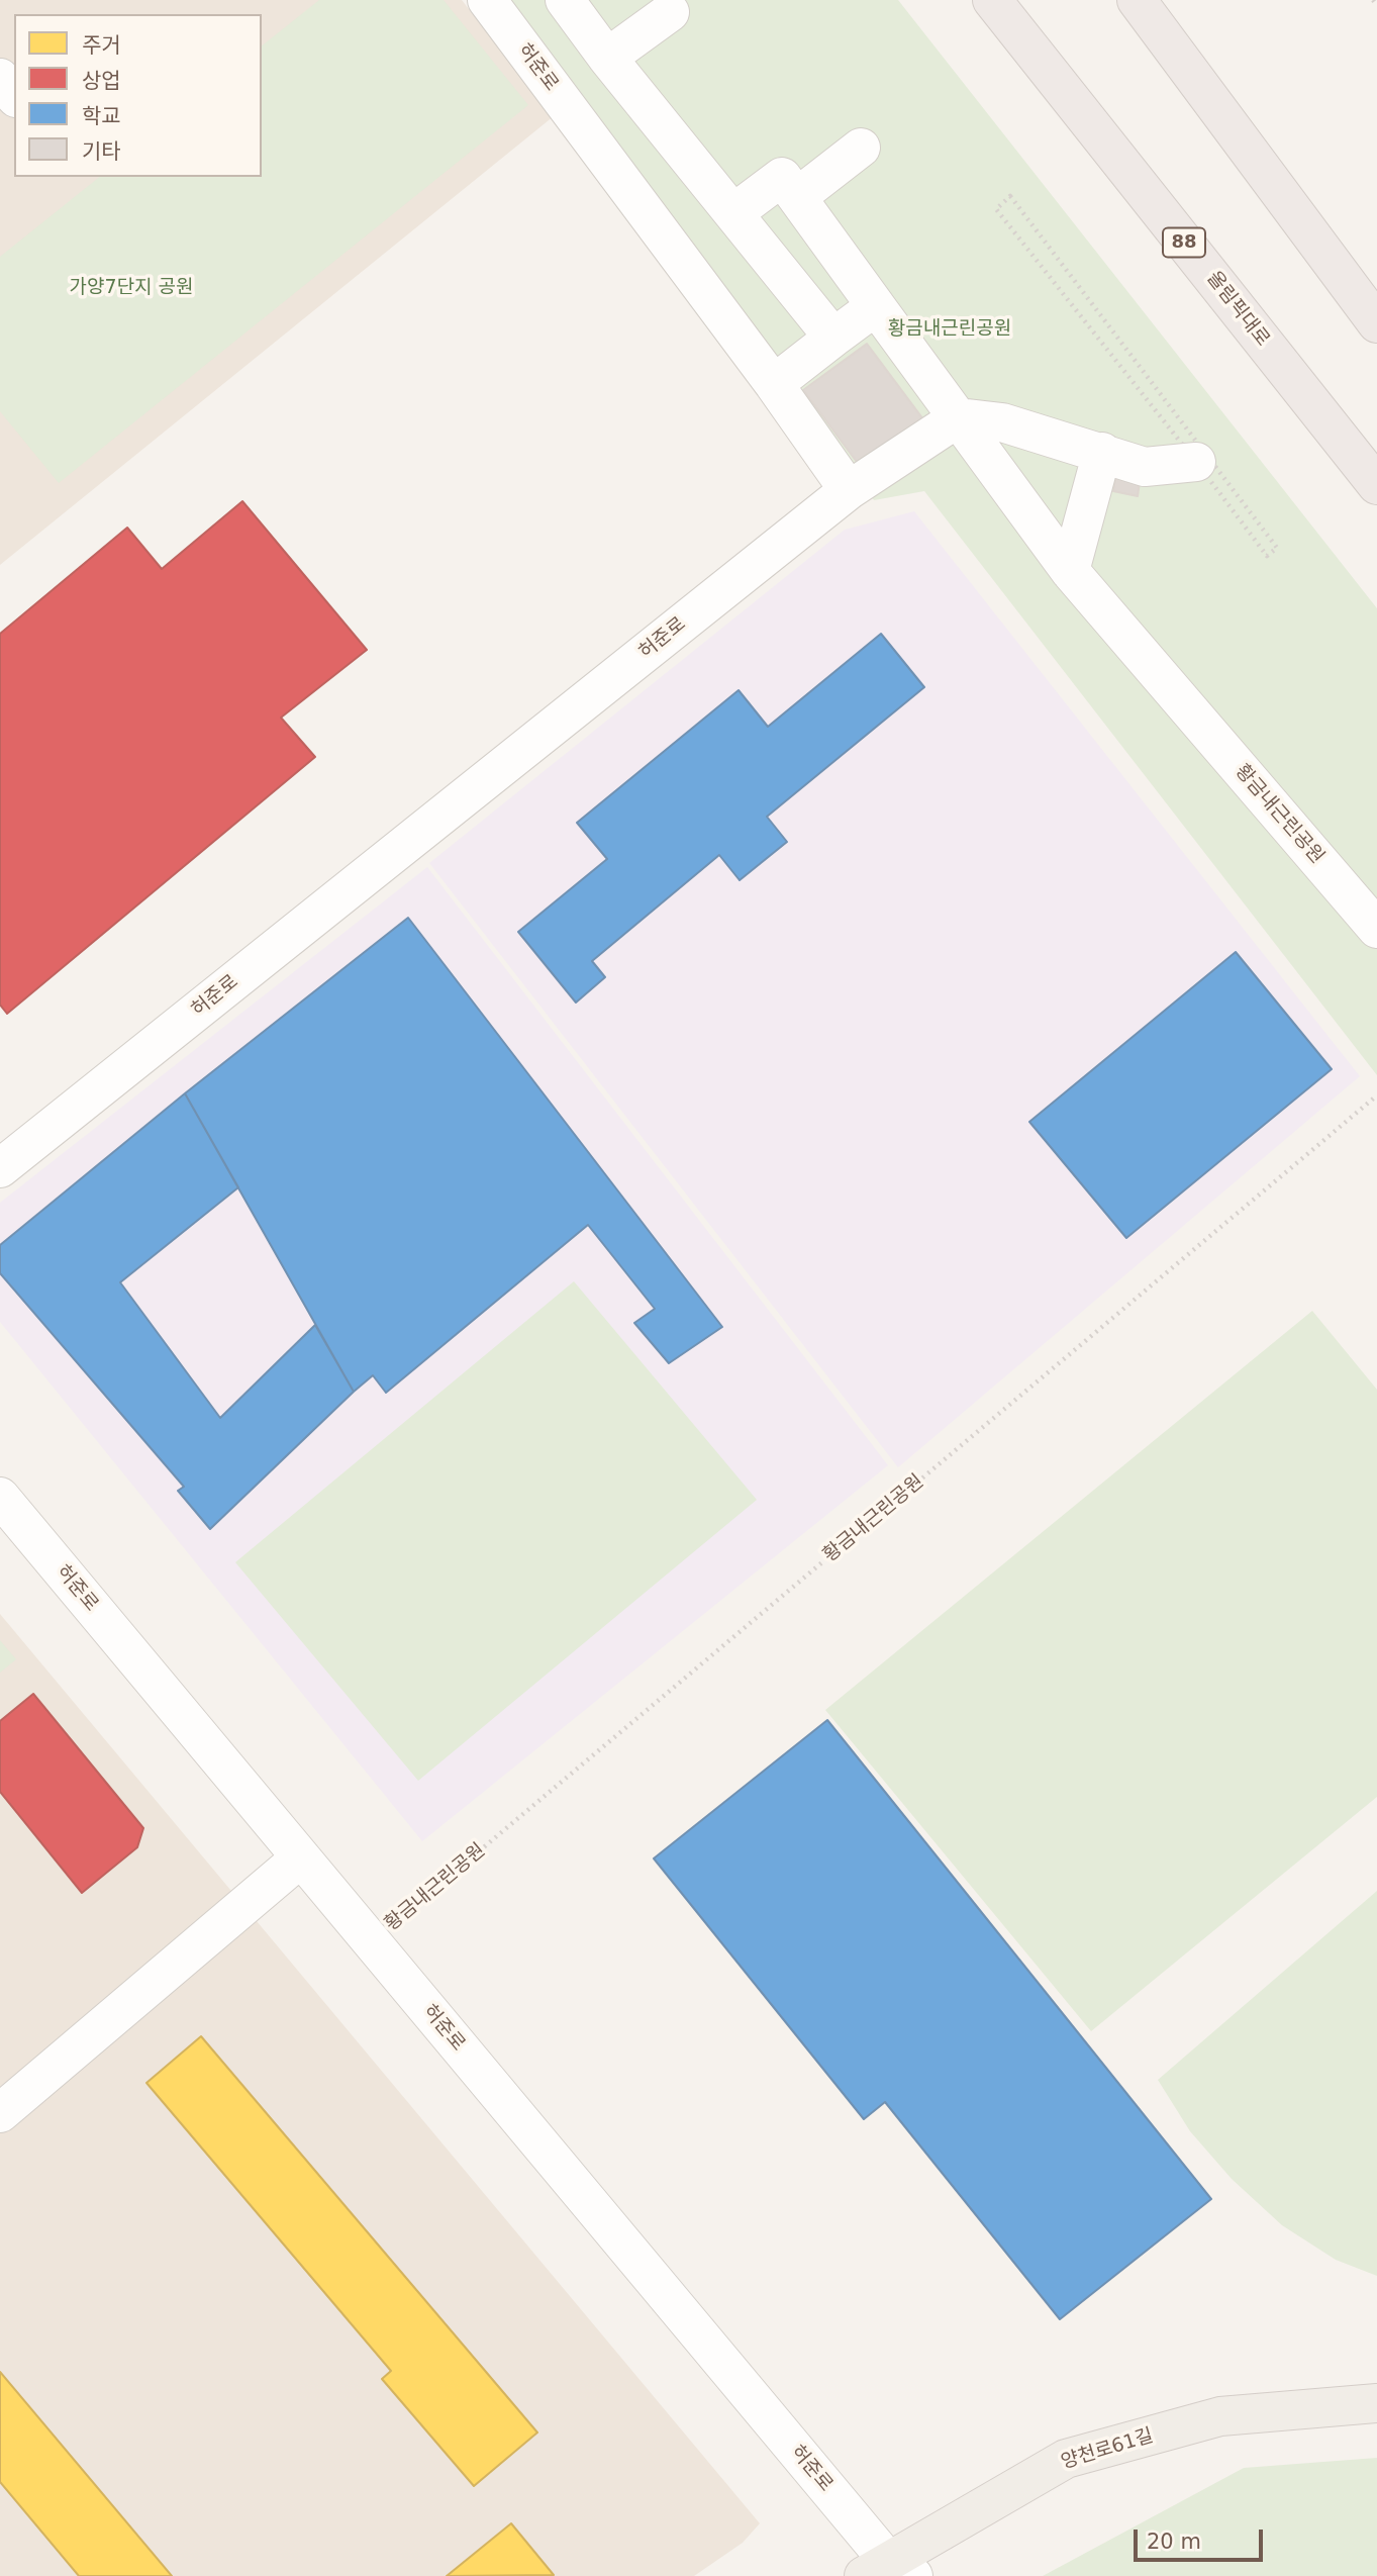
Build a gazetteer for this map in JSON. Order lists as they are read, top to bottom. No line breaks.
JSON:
{"streets":{"highway":["88","올림픽대로"],"main road":["양천로61길"],"street":["허준로","황금내근린공원"]},"crossings":[["허준로","황금내근린공원"],["허준로","양천로61길"]],"parks":["가양7단지 공원","황금내근린공원"],"legend":["주거","상업","학교","기타"],"scale_bar":"20 m"}
